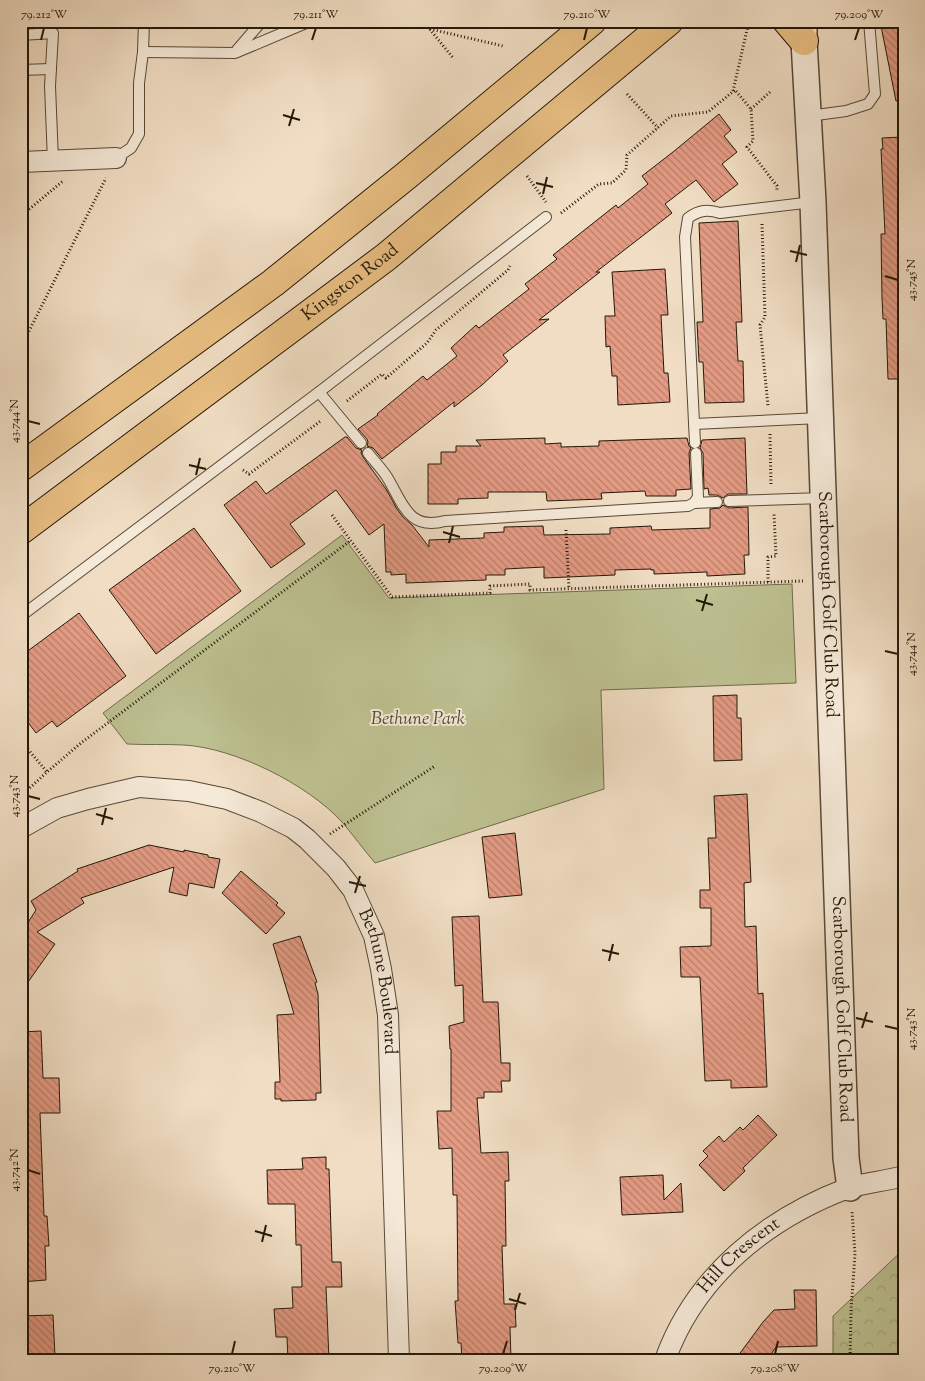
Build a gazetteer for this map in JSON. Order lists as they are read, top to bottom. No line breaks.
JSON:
{"streets":{"main road":["Kingston Road"],"street":["Scarborough Golf Club Road","Bethune Boulevard","Hill Crescent"]},"crossings":[["Scarborough Golf Club Road","Hill Crescent"]],"parks":["Bethune Park"],"coordinates":["79.212°W","79.211°W","79.210°W","79.209°W","43.745°N","43.744°N","43.743°N","43.742°N","79.208°W"]}
